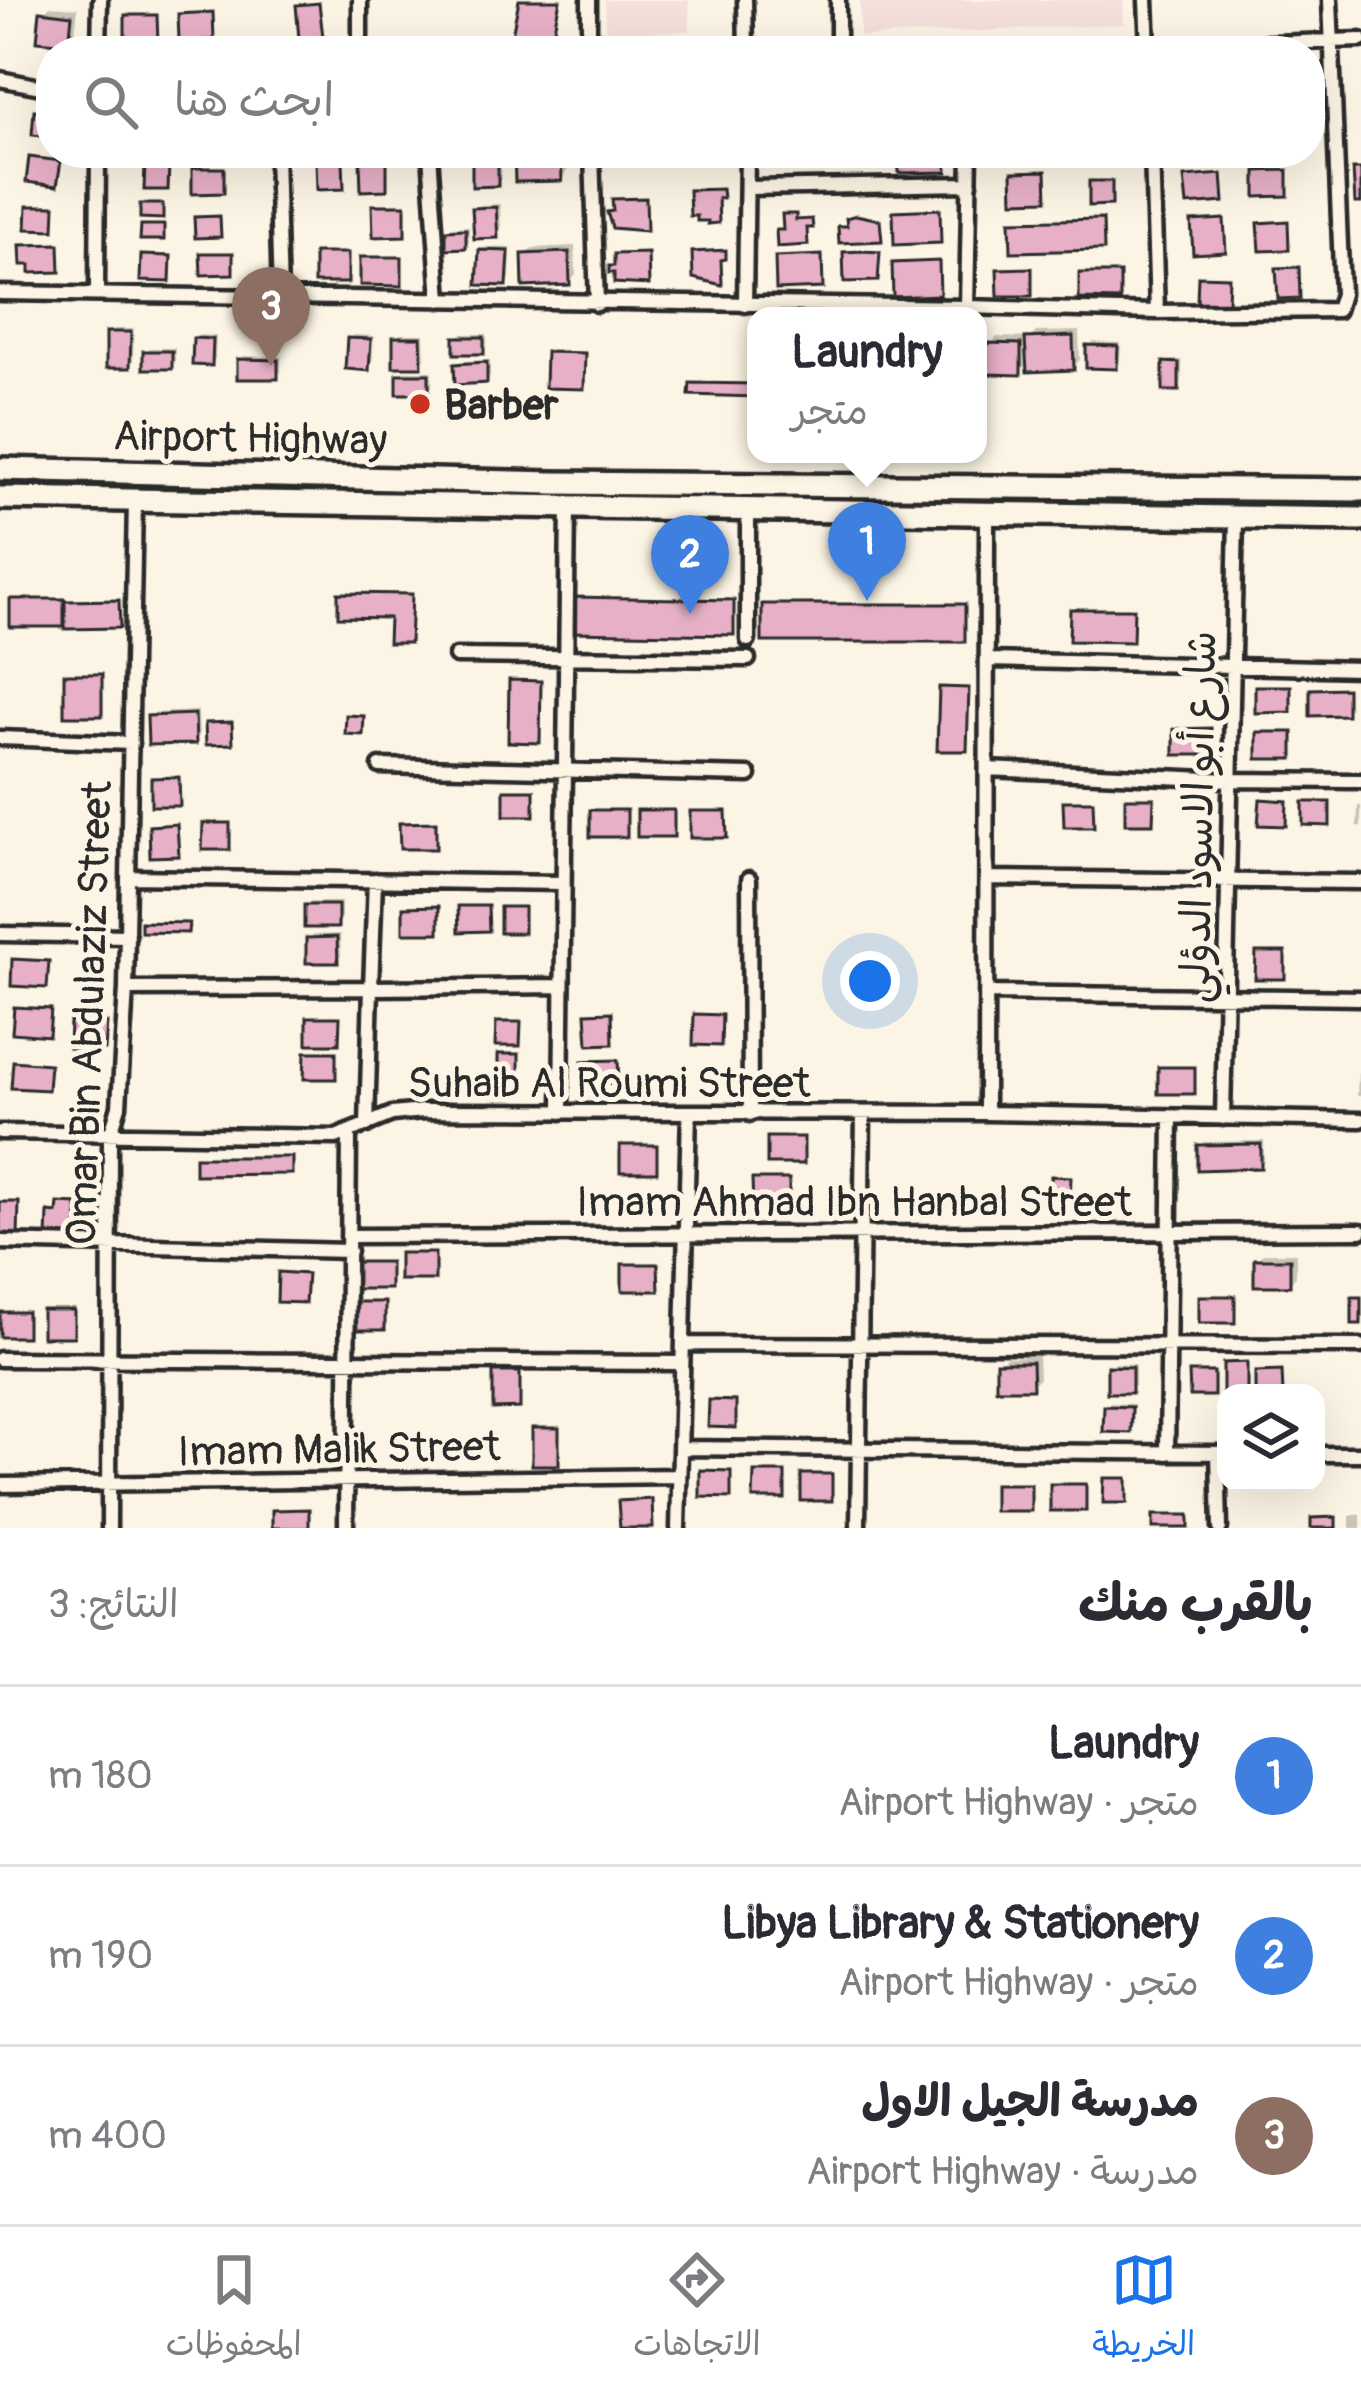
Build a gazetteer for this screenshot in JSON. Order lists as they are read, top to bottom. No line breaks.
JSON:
{"streets":{"highway":["Airport Highway"],"street":["شارع أبو الاسود الدؤلي","Omar Bin Abdulaziz Street","Suhaib Al Roumi Street","Imam Ahmad Ibn Hanbal Street","Imam Malik Street"]},"crossings":[["Airport Highway","شارع أبو الاسود الدؤلي"],["Airport Highway","Omar Bin Abdulaziz Street"],["Omar Bin Abdulaziz Street","Suhaib Al Roumi Street"],["Omar Bin Abdulaziz Street","Imam Ahmad Ibn Hanbal Street"],["Omar Bin Abdulaziz Street","Imam Malik Street"]],"places":["Barber"],"page":{"search":"ابحث هنا","pins":["3","1","2"],"popup":["Laundry","متجر"],"heading":["بالقرب منك","النتائج: 3"],"list":[{"mark":"1","name":"Laundry","note":"متجر · Airport Highway","value":"180 m"},{"mark":"2","name":"Libya Library & Stationery","note":"متجر · Airport Highway","value":"190 m"},{"mark":"3","name":"مدرسة الجيل الاول","note":"مدرسة · Airport Highway","value":"400 m"}],"nav":["الخريطة","الاتجاهات","المحفوظات"]}}
